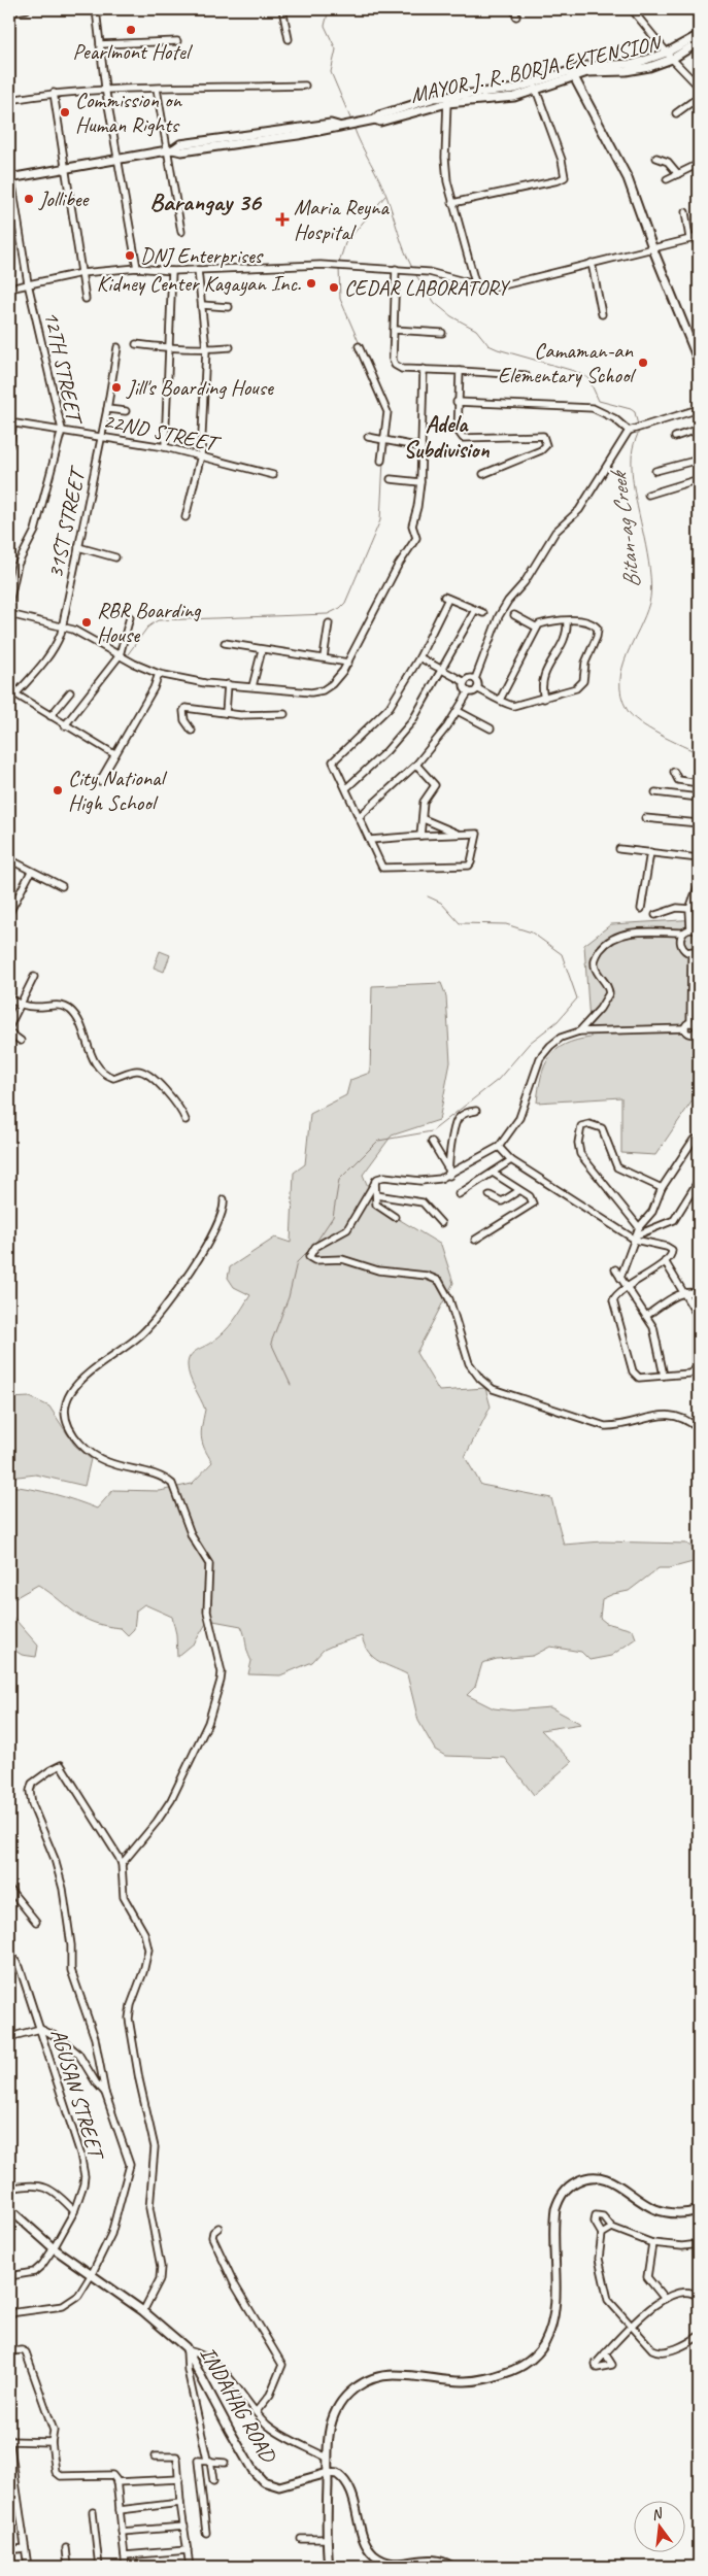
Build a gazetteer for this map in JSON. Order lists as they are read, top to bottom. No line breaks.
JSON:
{"streets":{"main road":["MAYOR J. R. BORJA EXTENSION","INDAHAG ROAD"],"street":["12TH STREET","22ND STREET","31ST STREET","AGUSAN STREET"]},"crossings":[["MAYOR J. R. BORJA EXTENSION","12TH STREET"],["12TH STREET","22ND STREET"],["22ND STREET","31ST STREET"],["AGUSAN STREET","INDAHAG ROAD"]],"districts":["Barangay 36","Adela Subdivision"],"water":["Bitan-ag Creek"],"places":{"other":["Pearlmont Hotel","Commission on Human Rights","Jollibee","DNJ Enterprises","Kidney Center Kagayan Inc.","CEDAR LABORATORY","Camaman-an Elementary School","Jill's Boarding House","RBR Boarding House","City National High School"],"health":["Maria Reyna Hospital"]},"north":"top"}
